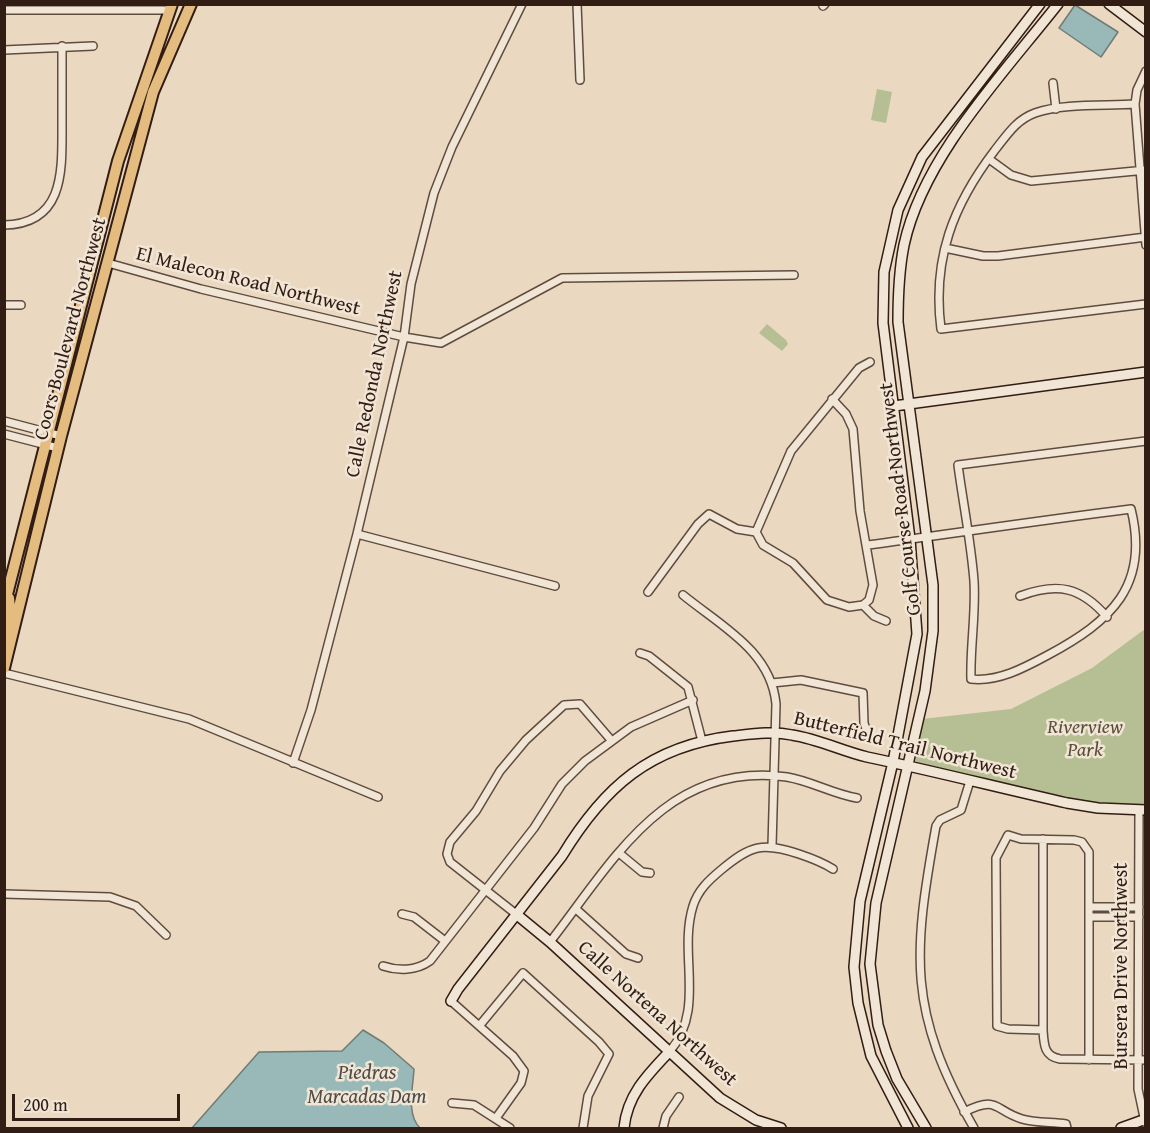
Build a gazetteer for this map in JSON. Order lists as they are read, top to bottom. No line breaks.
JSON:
{"streets":{"main road":["Coors Boulevard Northwest","Golf Course Road Northwest","Butterfield Trail Northwest","Calle Nortena Northwest"],"street":["El Malecon Road Northwest","Calle Redonda Northwest","Bursera Drive Northwest"]},"crossings":[["El Malecon Road Northwest","Coors Boulevard Northwest"],["El Malecon Road Northwest","Calle Redonda Northwest"],["Golf Course Road Northwest","Butterfield Trail Northwest"],["Butterfield Trail Northwest","Bursera Drive Northwest"],["Butterfield Trail Northwest","Calle Nortena Northwest"]],"water":["Piedras Marcadas Dam"],"parks":["Riverview Park"],"scale_bar":"200 m"}
